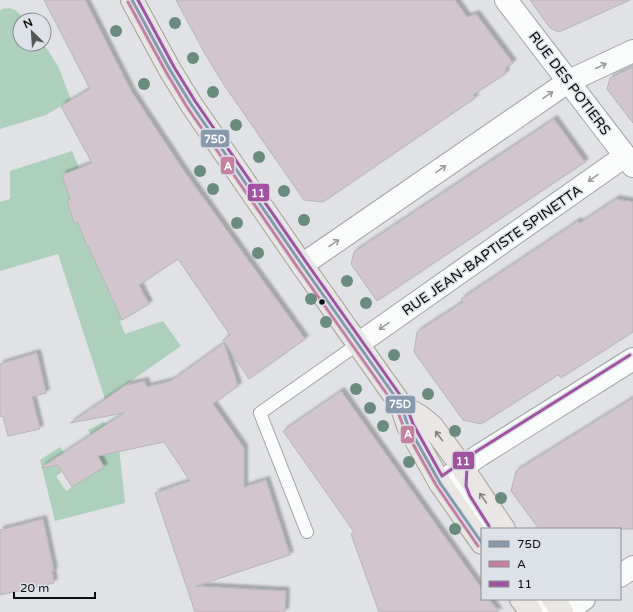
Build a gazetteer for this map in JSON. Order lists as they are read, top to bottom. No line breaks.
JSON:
{"streets":{"street":["RUE DES POTIERS","RUE JEAN-BAPTISTE SPINETTA"]},"crossings":[["RUE DES POTIERS","RUE JEAN-BAPTISTE SPINETTA"]],"lines":["transit line 75D","transit line 11","transit line A"],"legend":["75D","A","11"],"scale_bar":"20 m","north":"top left"}
